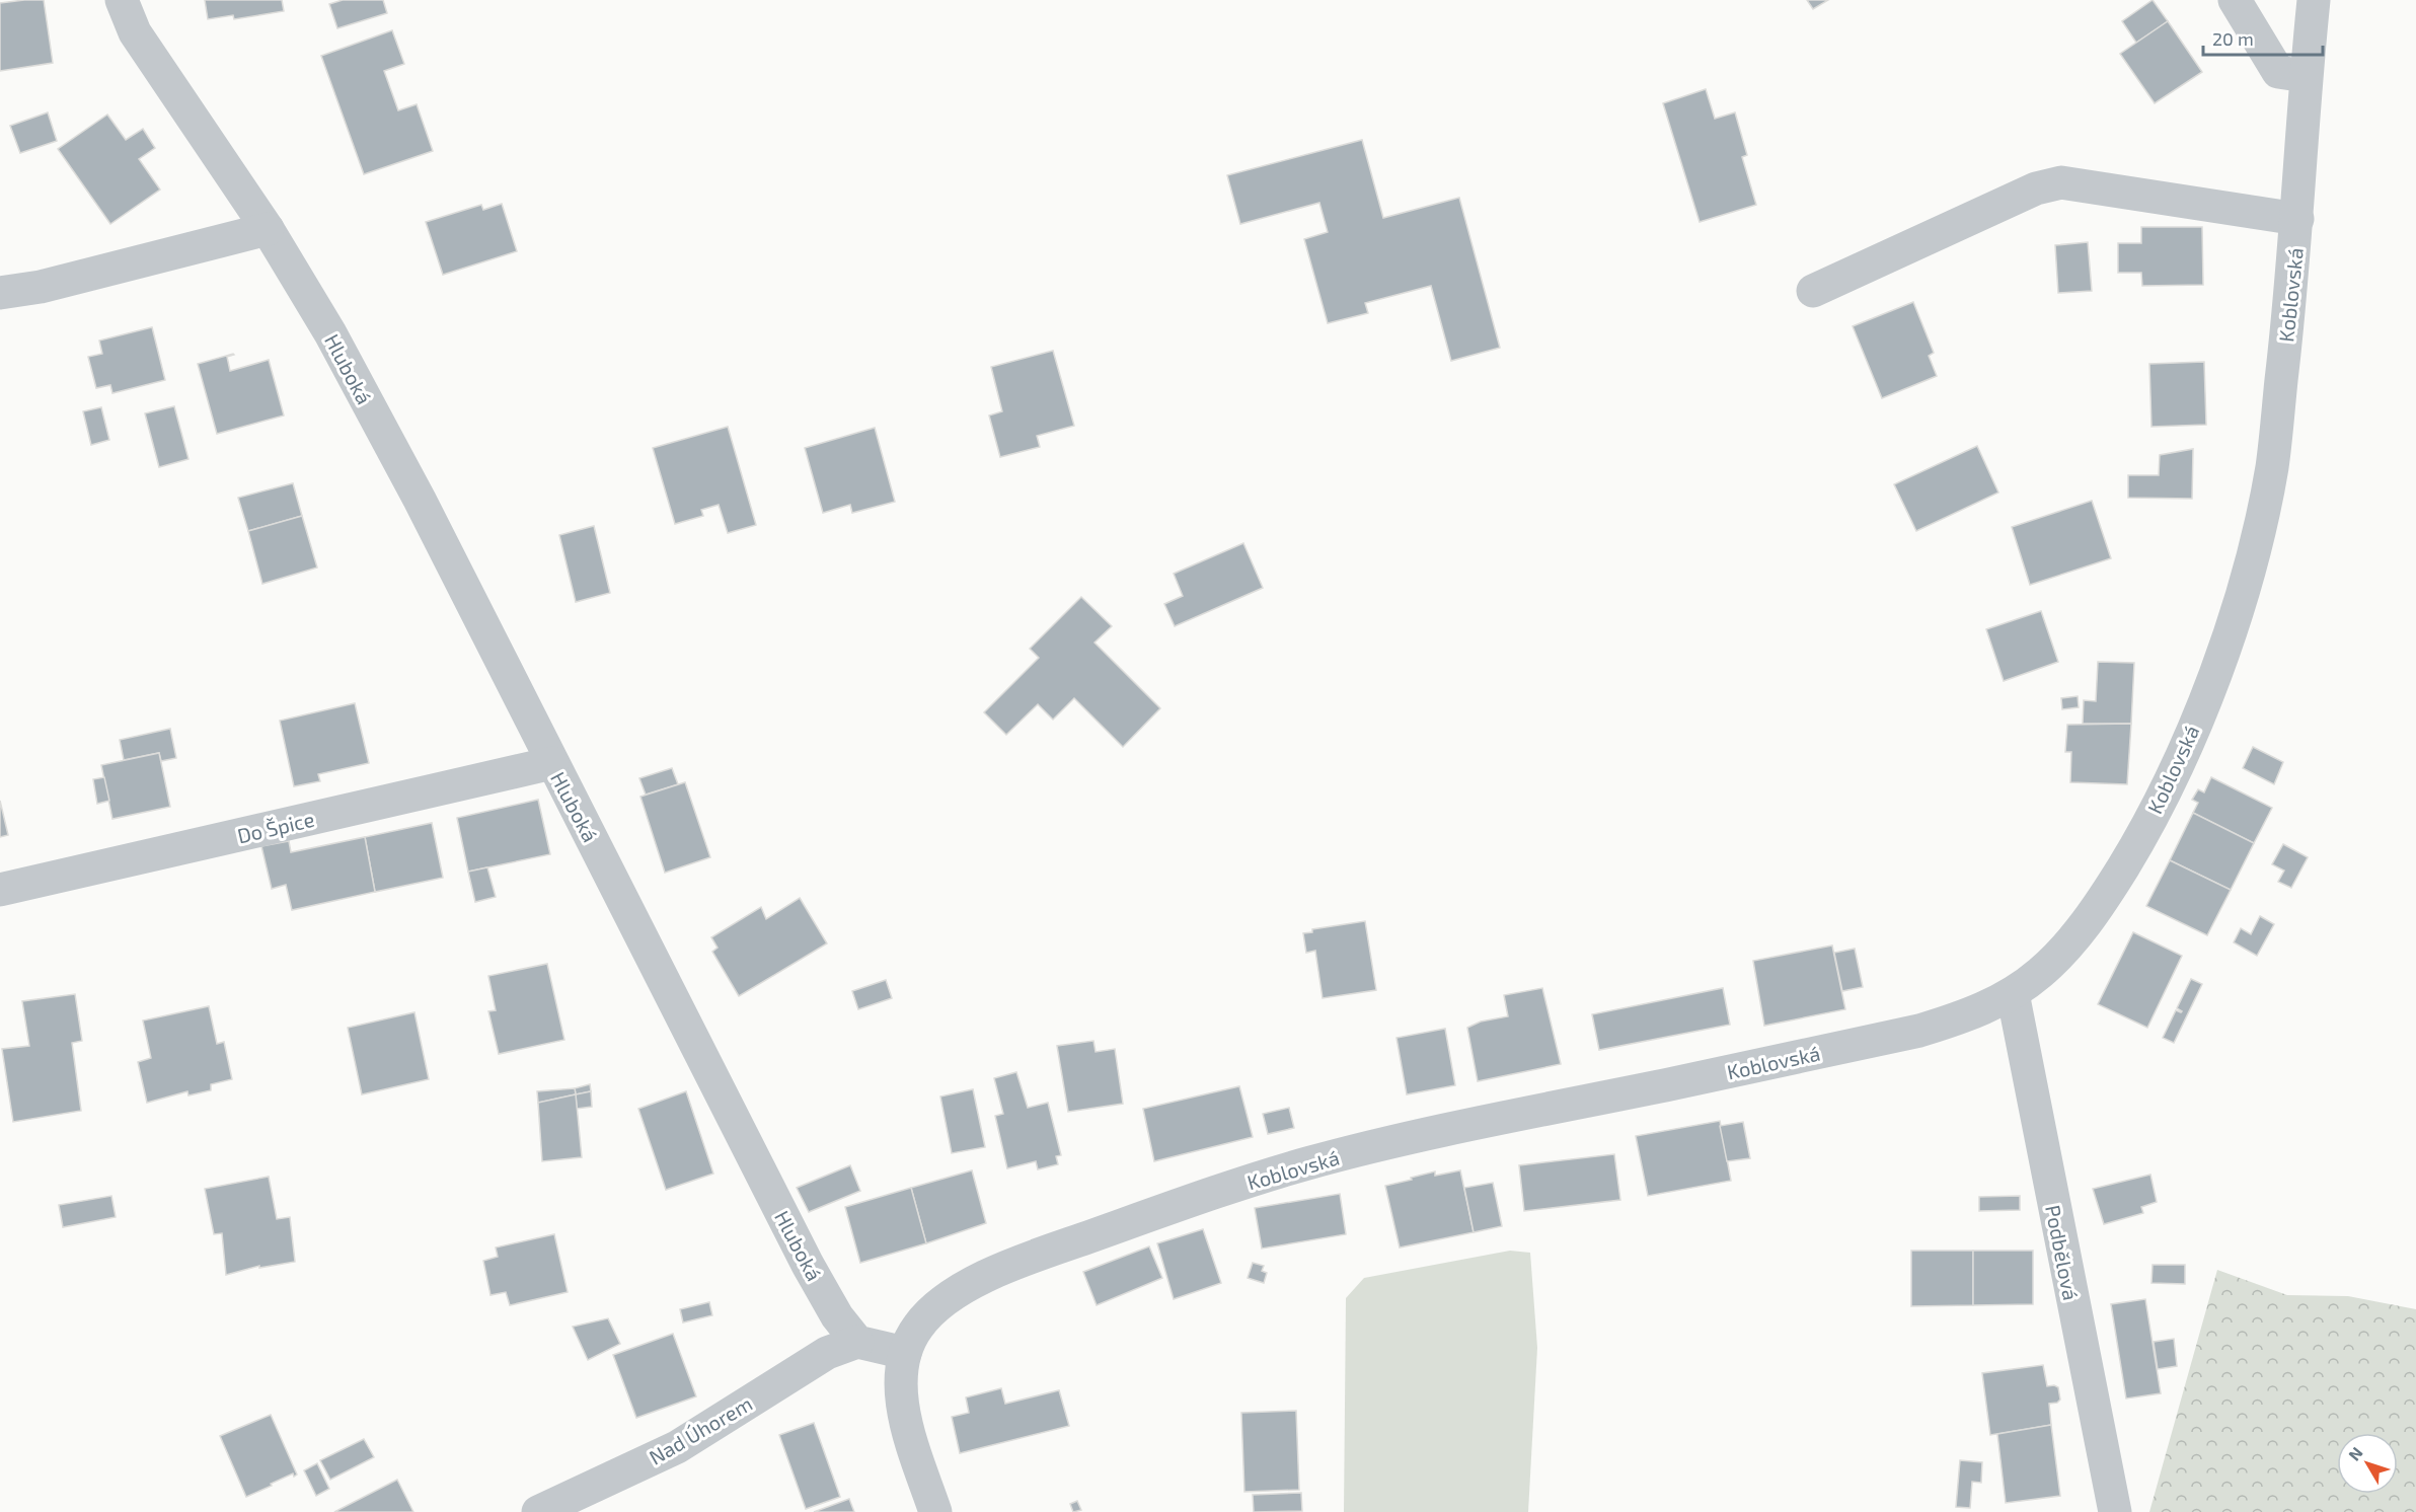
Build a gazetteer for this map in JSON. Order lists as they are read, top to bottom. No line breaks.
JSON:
{"streets":{"street":["Koblovská","Hluboká","Do Špice","Podbělová","Nad Úhorem"]},"crossings":[["Koblovská","Podbělová"],["Hluboká","Do Špice"],["Hluboká","Nad Úhorem"]],"scale_bar":"20 m","north":"top left"}
